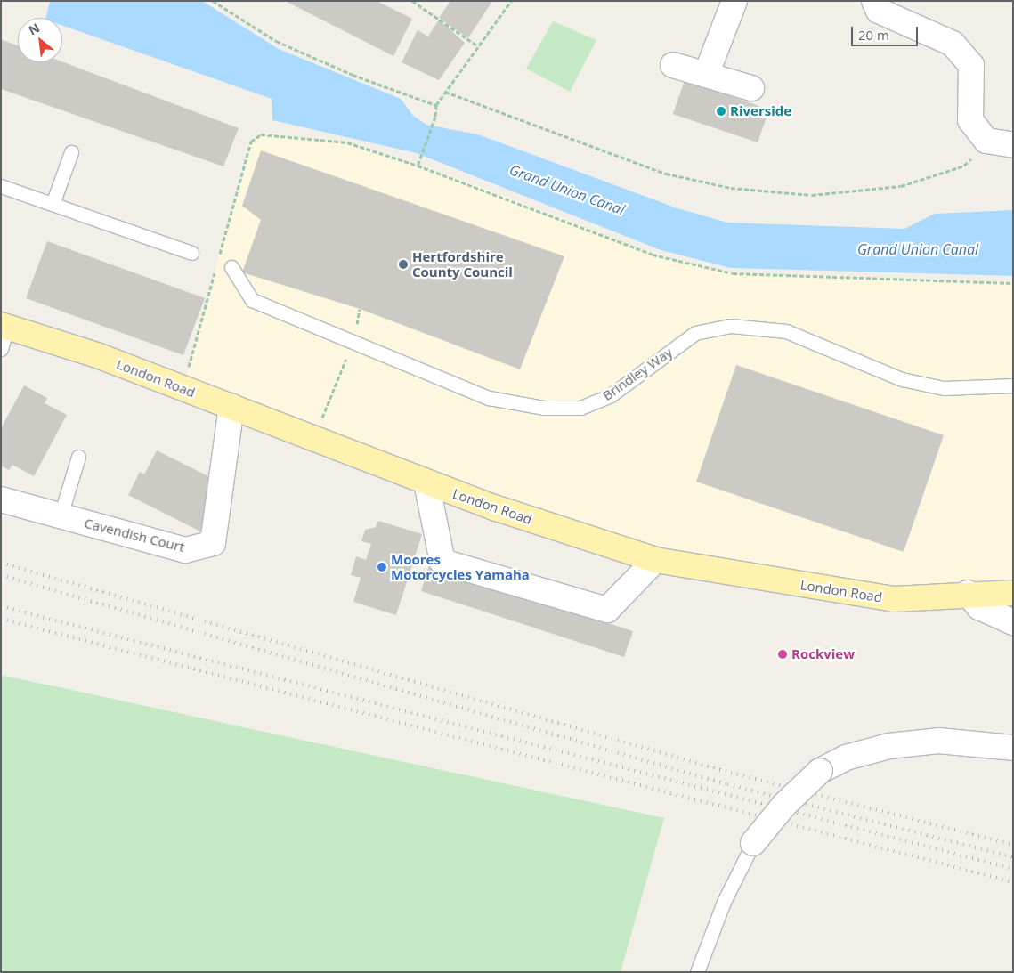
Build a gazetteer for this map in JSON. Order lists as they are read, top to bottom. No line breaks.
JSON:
{"streets":{"main road":["London Road"],"street":["Cavendish Court"],"lane":["Brindley Way"]},"crossings":[["London Road","Cavendish Court"]],"water":["Grand Union Canal"],"places":["Riverside","Hertfordshire County Council","Moores Motorcycles Yamaha","Rockview"],"scale_bar":"20 m","north":"top left"}
